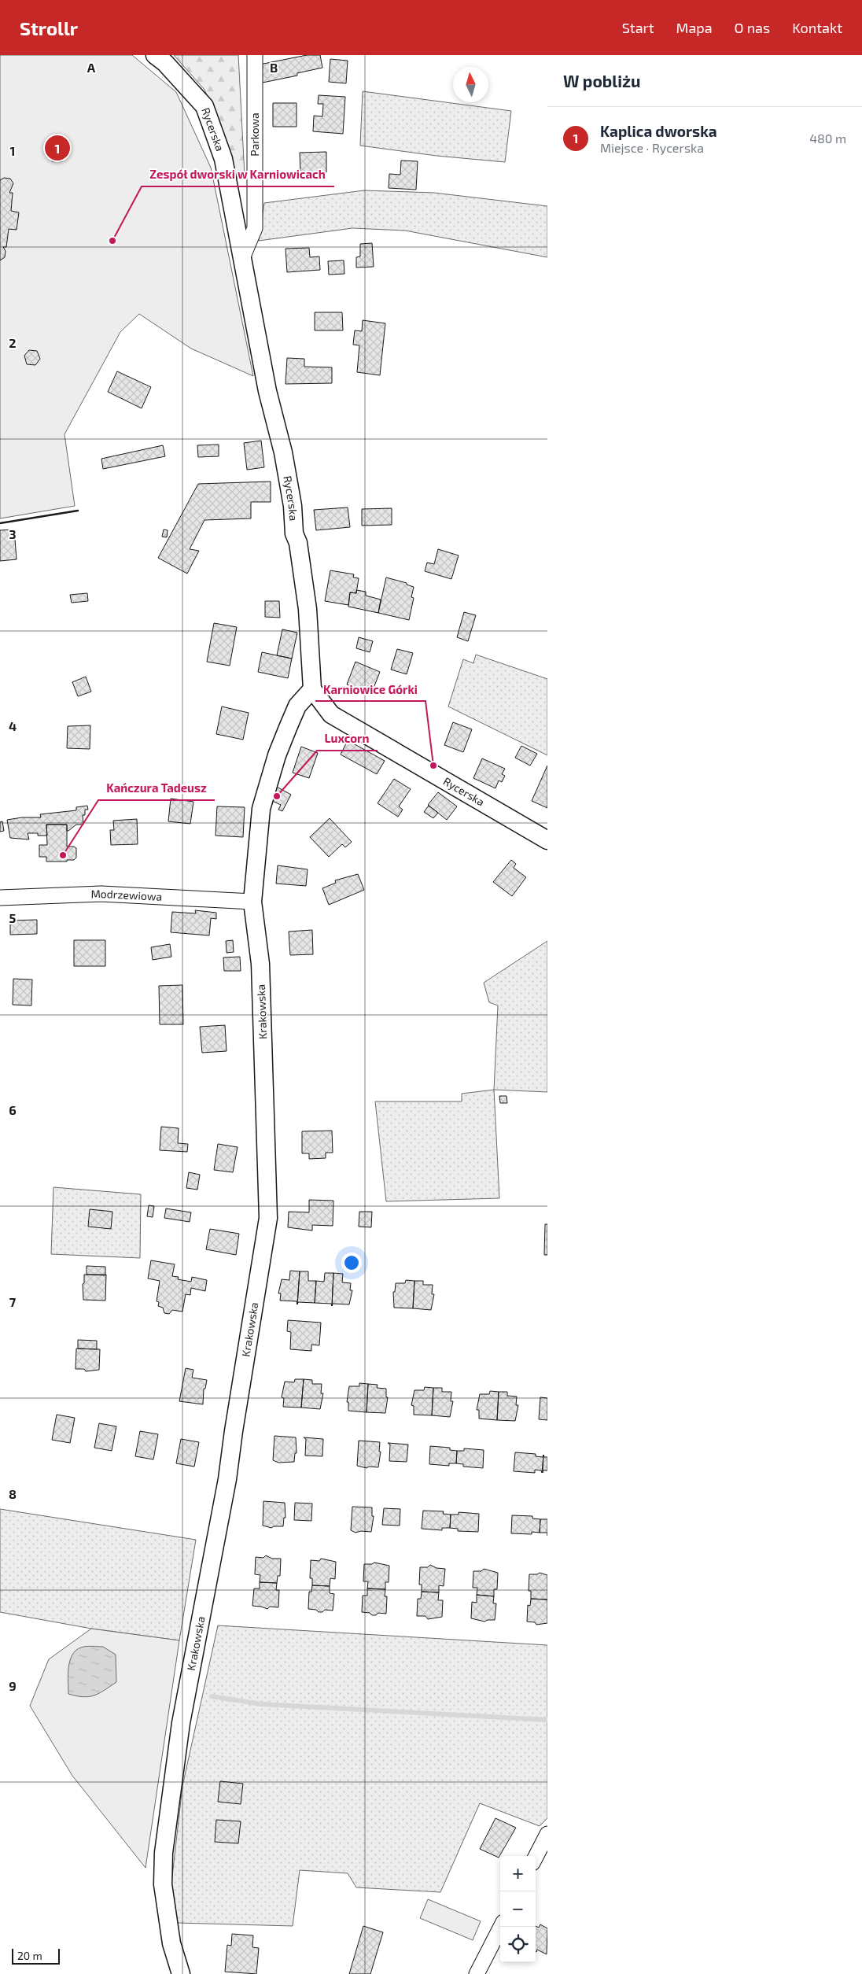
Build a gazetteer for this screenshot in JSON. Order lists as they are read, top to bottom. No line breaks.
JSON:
{"streets":{"street":["Rycerska","Parkowa","Modrzewiowa","Krakowska"]},"crossings":[["Rycerska","Parkowa"],["Rycerska","Krakowska"],["Modrzewiowa","Krakowska"]],"places":["Zespół dworski w Karniowicach","Karniowice Górki","Luxcorn","Kańczura Tadeusz"],"scale_bar":"20 m","north":"top","page":{"header":"Strollr","nav":["Start","Mapa","O nas","Kontakt"],"heading":"W pobliżu","list":[{"mark":"1","name":"Kaplica dworska","note":"Miejsce · Rycerska","value":"480 m"}],"pins":"1","map_buttons":["+","−"],"scale":"20 m"},"grid":{"columns":["A","B"],"rows":["1","2","3","4","5","6","7","8","9"]}}
